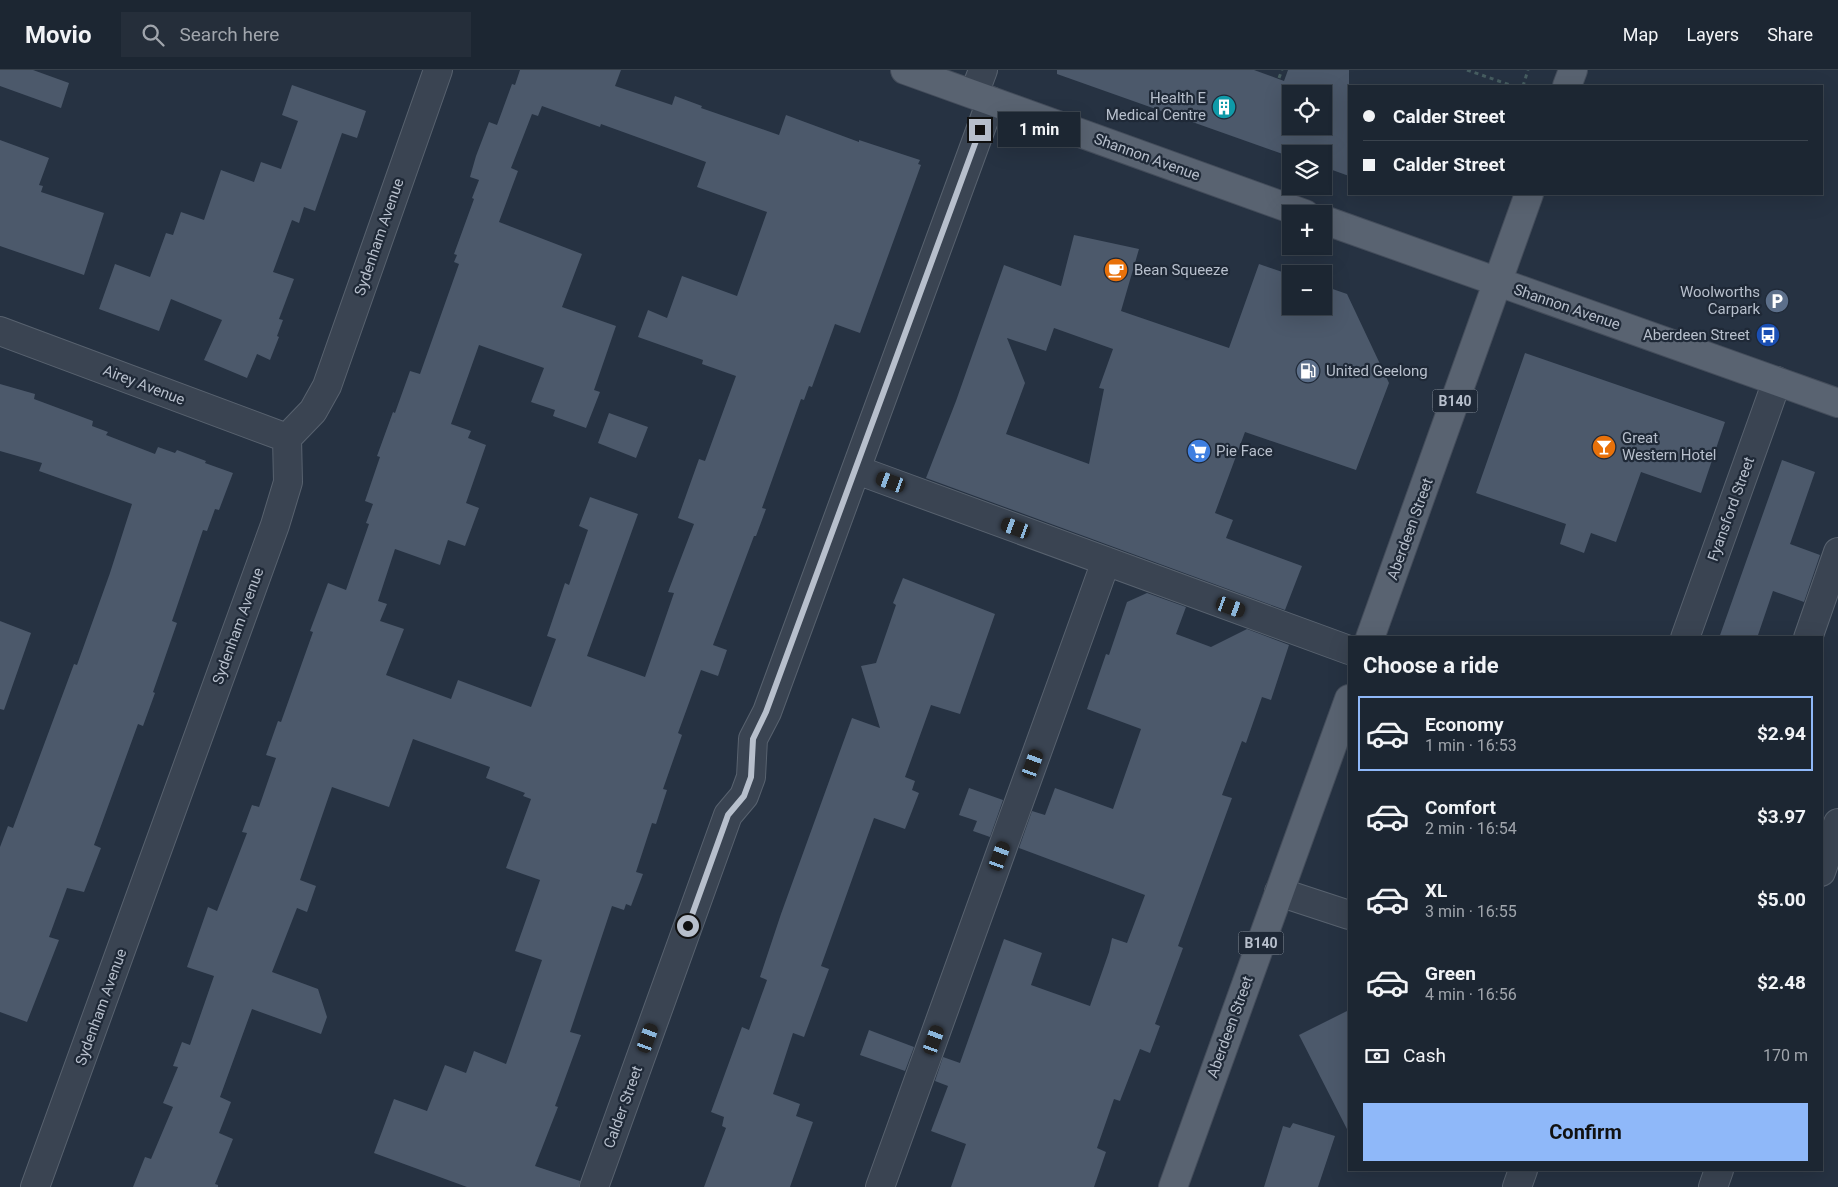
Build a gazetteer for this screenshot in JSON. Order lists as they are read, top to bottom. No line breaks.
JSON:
{"streets":{"main road":["Shannon Avenue","B140","Aberdeen Street"],"street":["Sydenham Avenue","Airey Avenue","Fyansford Street","Calder Street"]},"crossings":[["Shannon Avenue","Fyansford Street"],["Shannon Avenue","Aberdeen Street"],["Shannon Avenue","Calder Street"],["Sydenham Avenue","Airey Avenue"]],"places":{"building":["Health E Medical Centre"],"cafe":["Bean Squeeze"],"parking":["Woolworths Carpark"],"bus stop":["Aberdeen Street"],"fuel station":["United Geelong"],"bar":["Great Western Hotel"],"supermarket":["Pie Face"]},"page":{"header":"Movio","search":"Search here","nav":["Map","Layers","Share"],"map_buttons":["+","−"],"banner":["Calder Street","Calder Street"],"bubble":"1 min","heading":"Choose a ride","list":[{"name":"Economy","note":"1 min · 16:53","value":"$2.94"},{"name":"Comfort","note":"2 min · 16:54","value":"$3.97"},{"name":"XL","note":"3 min · 16:55","value":"$5.00"},{"name":"Green","note":"4 min · 16:56","value":"$2.48"}],"pay":["Cash","170 m"],"buttons":"Confirm"}}
